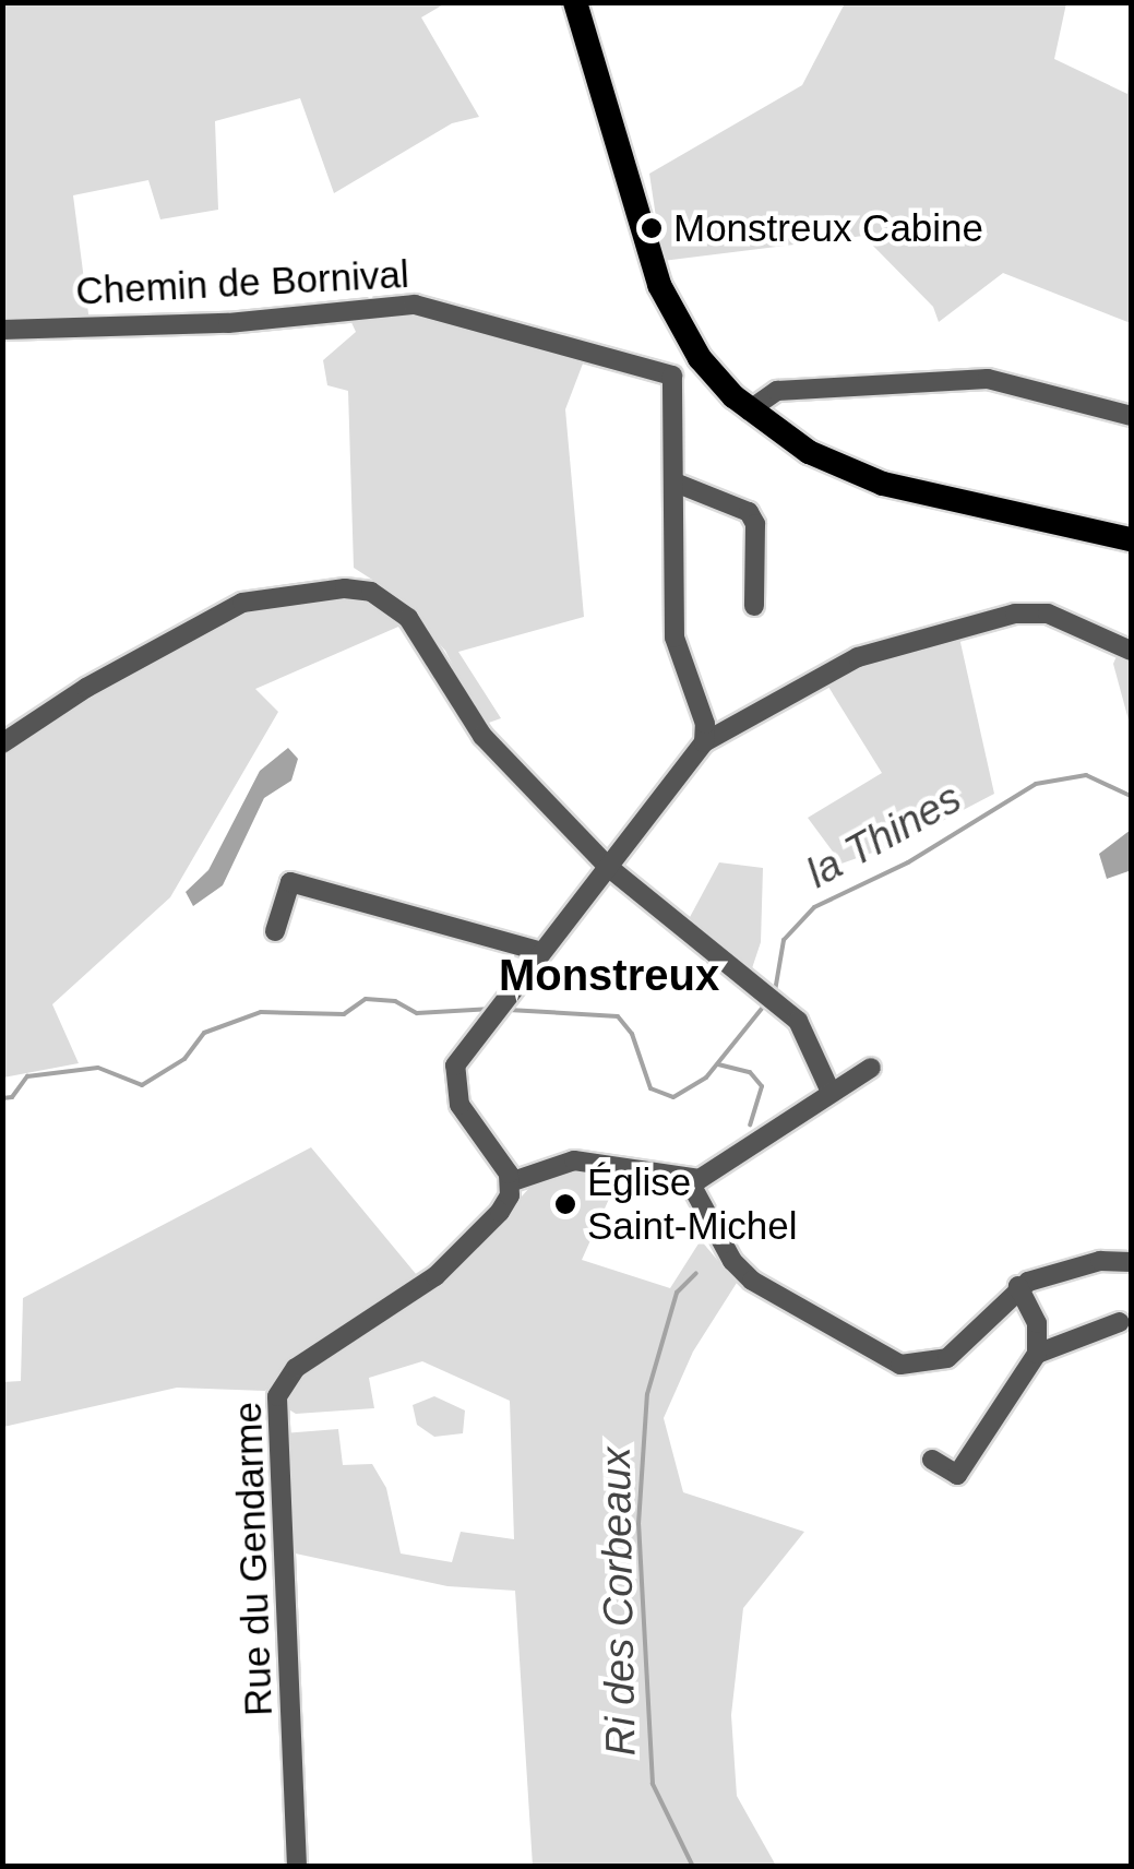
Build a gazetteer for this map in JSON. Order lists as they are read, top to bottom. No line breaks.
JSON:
{"streets":{"street":["Chemin de Bornival","Rue du Gendarme"]},"districts":["Monstreux"],"water":["la Thines","Ri des Corbeaux"],"places":["Monstreux Cabine","Église Saint-Michel"]}
